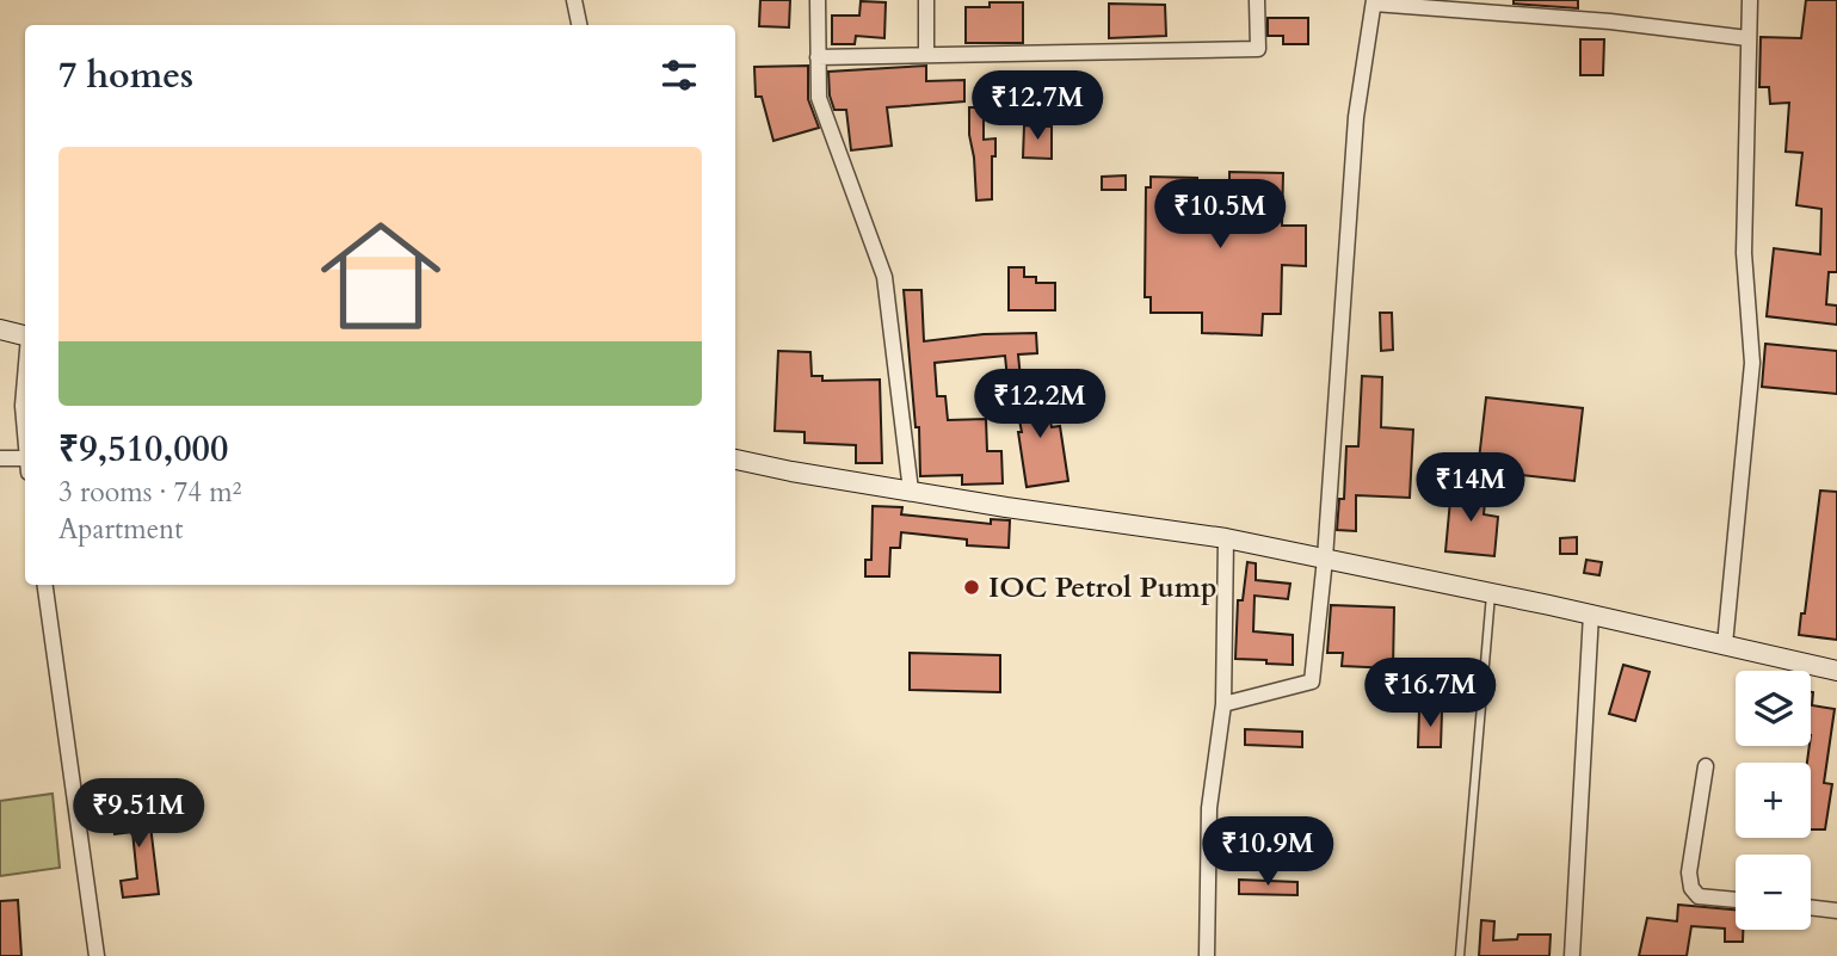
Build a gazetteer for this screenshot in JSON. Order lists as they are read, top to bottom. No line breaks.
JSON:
{"places":["IOC Petrol Pump"],"page":{"heading":"7 homes","price":["₹12.7M","₹10.5M","₹12.2M","₹14M","₹16.7M","₹9.51M","₹10.9M"],"list":[{"name":"₹9,510,000","note":"3 rooms · 74 m² · Apartment"}],"map_buttons":["+","−"]}}
